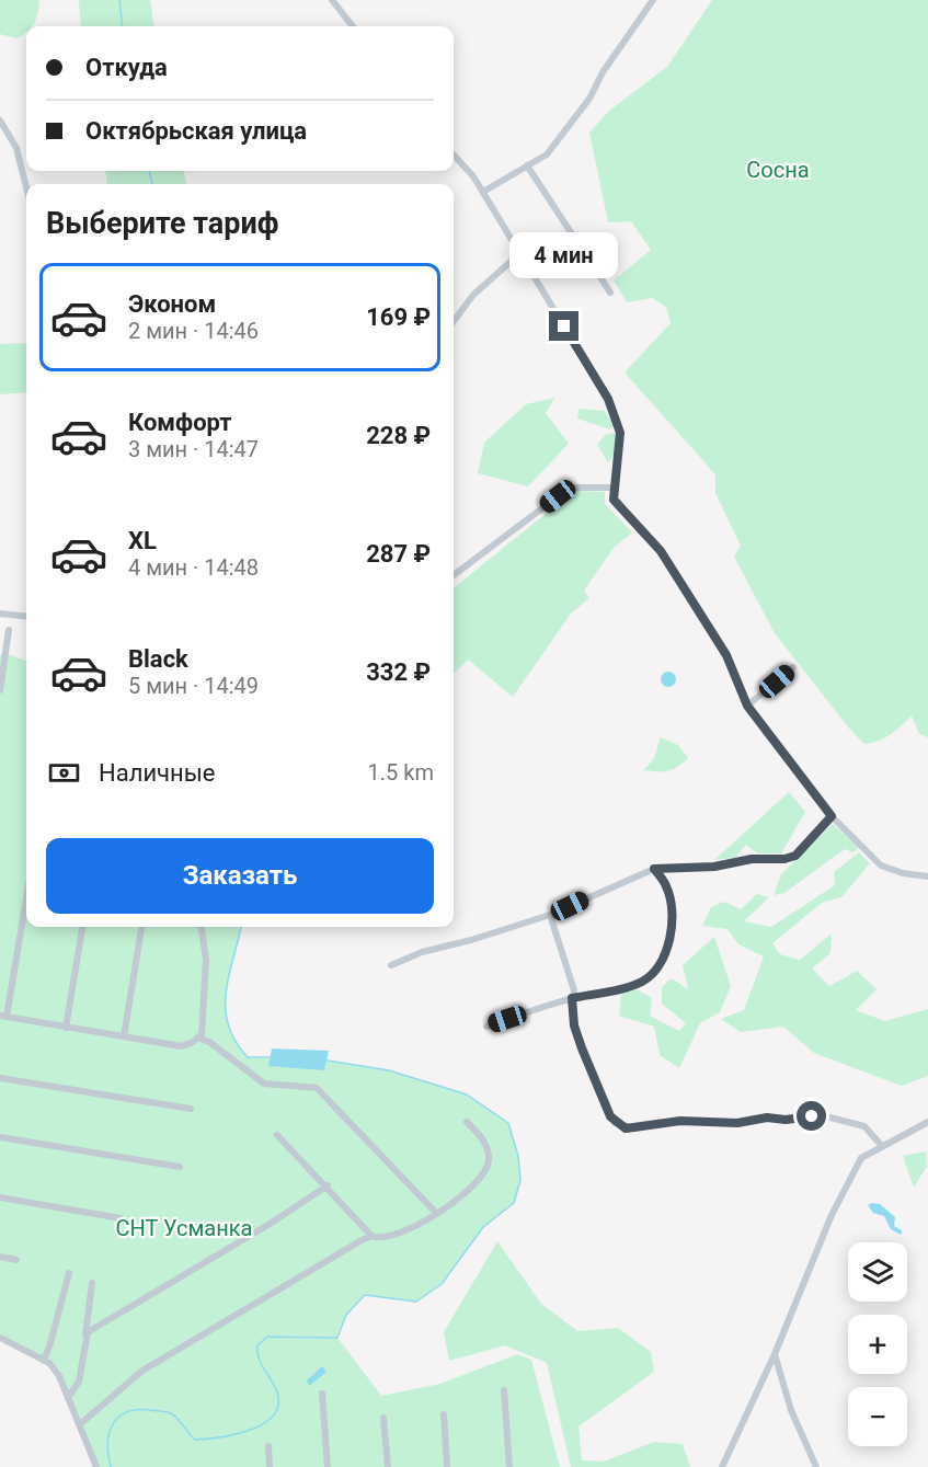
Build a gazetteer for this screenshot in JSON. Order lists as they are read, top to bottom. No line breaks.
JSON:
{"parks":["Сосна","СНТ Усманка"],"page":{"banner":["Откуда","Октябрьская улица"],"heading":"Выберите тариф","bubble":"4 мин","list":[{"name":"Эконом","note":"2 мин · 14:46","value":"169 ₽"},{"name":"Комфорт","note":"3 мин · 14:47","value":"228 ₽"},{"name":"XL","note":"4 мин · 14:48","value":"287 ₽"},{"name":"Black","note":"5 мин · 14:49","value":"332 ₽"}],"pay":["Наличные","1.5 km"],"buttons":"Заказать","map_buttons":["+","−"]}}
